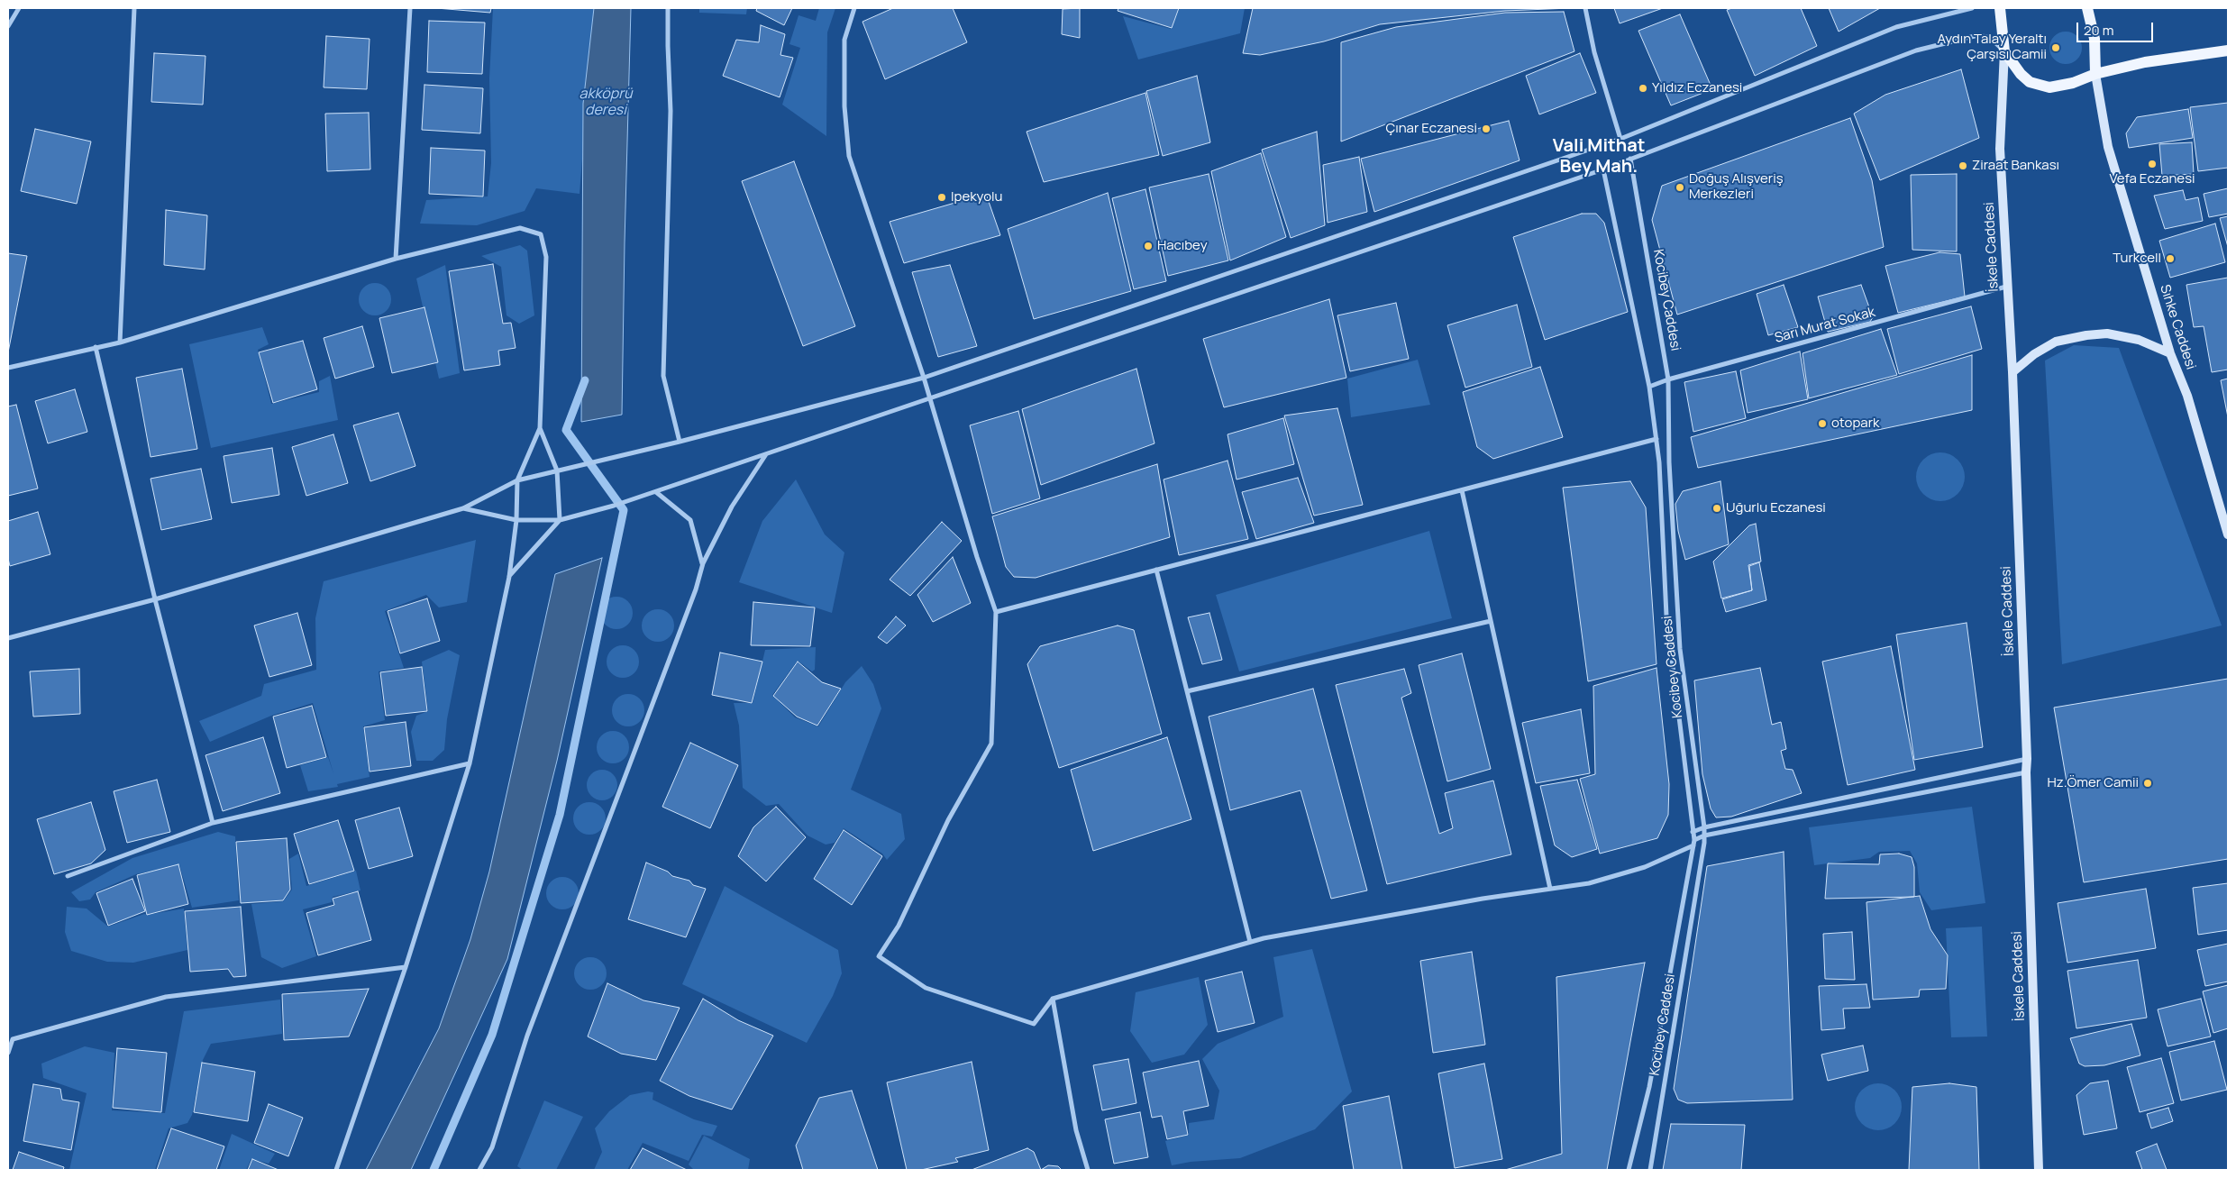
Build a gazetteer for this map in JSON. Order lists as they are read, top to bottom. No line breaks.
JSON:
{"streets":{"main road":["İskele Caddesi","Sıhke Caddesi"],"street":["Kocibey Caddesi","Sarı Murat Sokak"]},"crossings":[["İskele Caddesi","Sarı Murat Sokak"],["Kocibey Caddesi","Sarı Murat Sokak"]],"districts":["Vali Mithat Bey Mah."],"water":["akköprü deresi"],"places":["Aydın Talay Yeraltı Çarşısı Camii","Yıldız Eczanesi","Çınar Eczanesi","Vefa Eczanesi","Ziraat Bankası","Doğuş Alışveriş Merkezleri","Ipekyolu","Hacıbey","Turkcell","otopark","Uğurlu Eczanesi","Hz.Ömer Camii"],"scale_bar":"20 m"}
